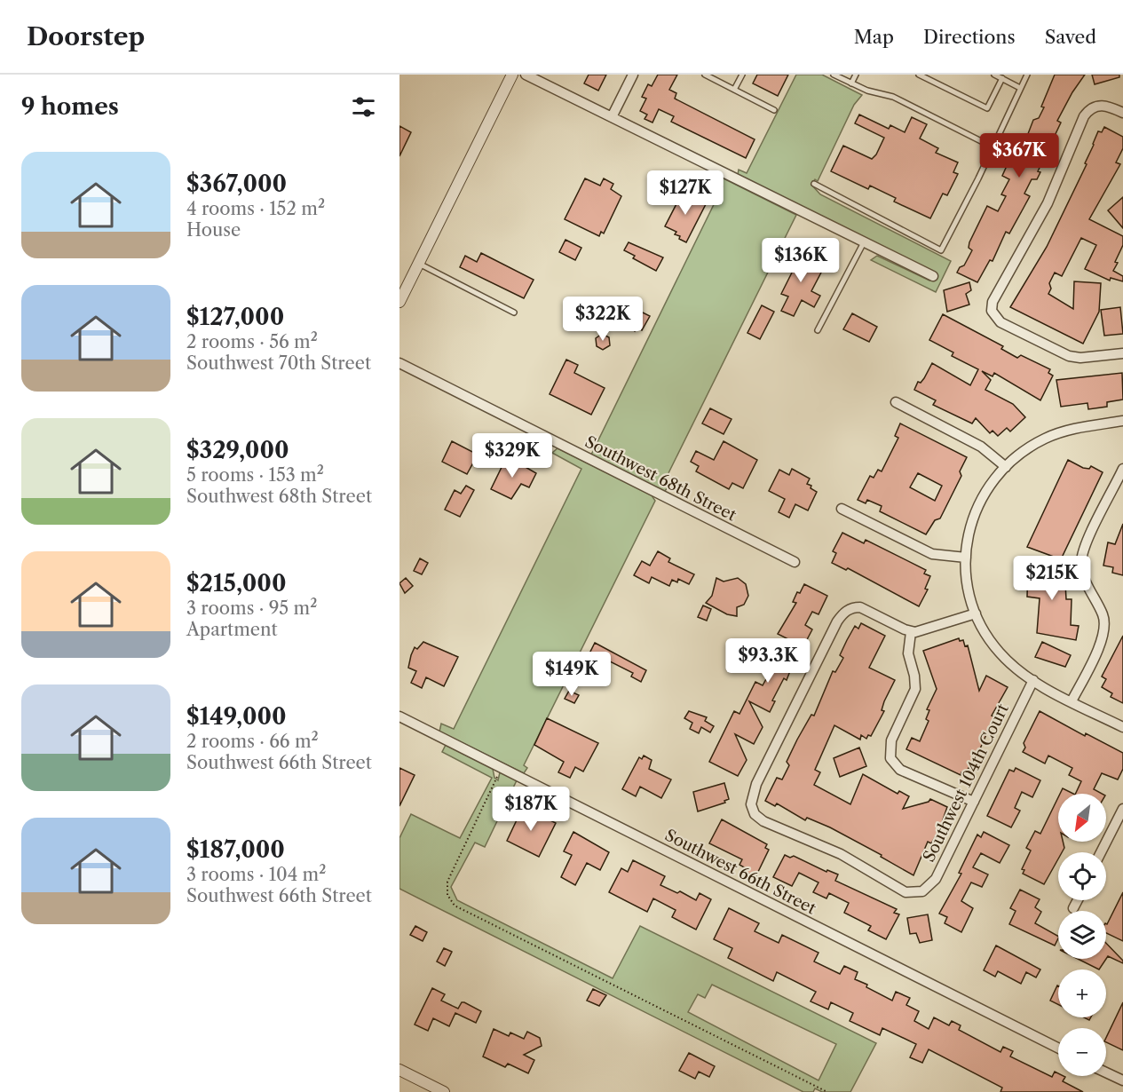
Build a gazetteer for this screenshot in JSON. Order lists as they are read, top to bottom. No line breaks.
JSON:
{"streets":{"street":["Southwest 68th Street","Southwest 104th Court","Southwest 66th Street"]},"north":"bottom left","page":{"header":"Doorstep","nav":["Map","Directions","Saved"],"heading":"9 homes","price":["$367K","$127K","$136K","$322K","$329K","$215K","$93.3K","$149K","$187K"],"list":[{"name":"$367,000","note":"4 rooms · 152 m² · House"},{"name":"$127,000","note":"2 rooms · 56 m² · Southwest 70th Street"},{"name":"$329,000","note":"5 rooms · 153 m² · Southwest 68th Street"},{"name":"$215,000","note":"3 rooms · 95 m² · Apartment"},{"name":"$149,000","note":"2 rooms · 66 m² · Southwest 66th Street"},{"name":"$187,000","note":"3 rooms · 104 m² · Southwest 66th Street"}],"map_buttons":["+","−"]}}
